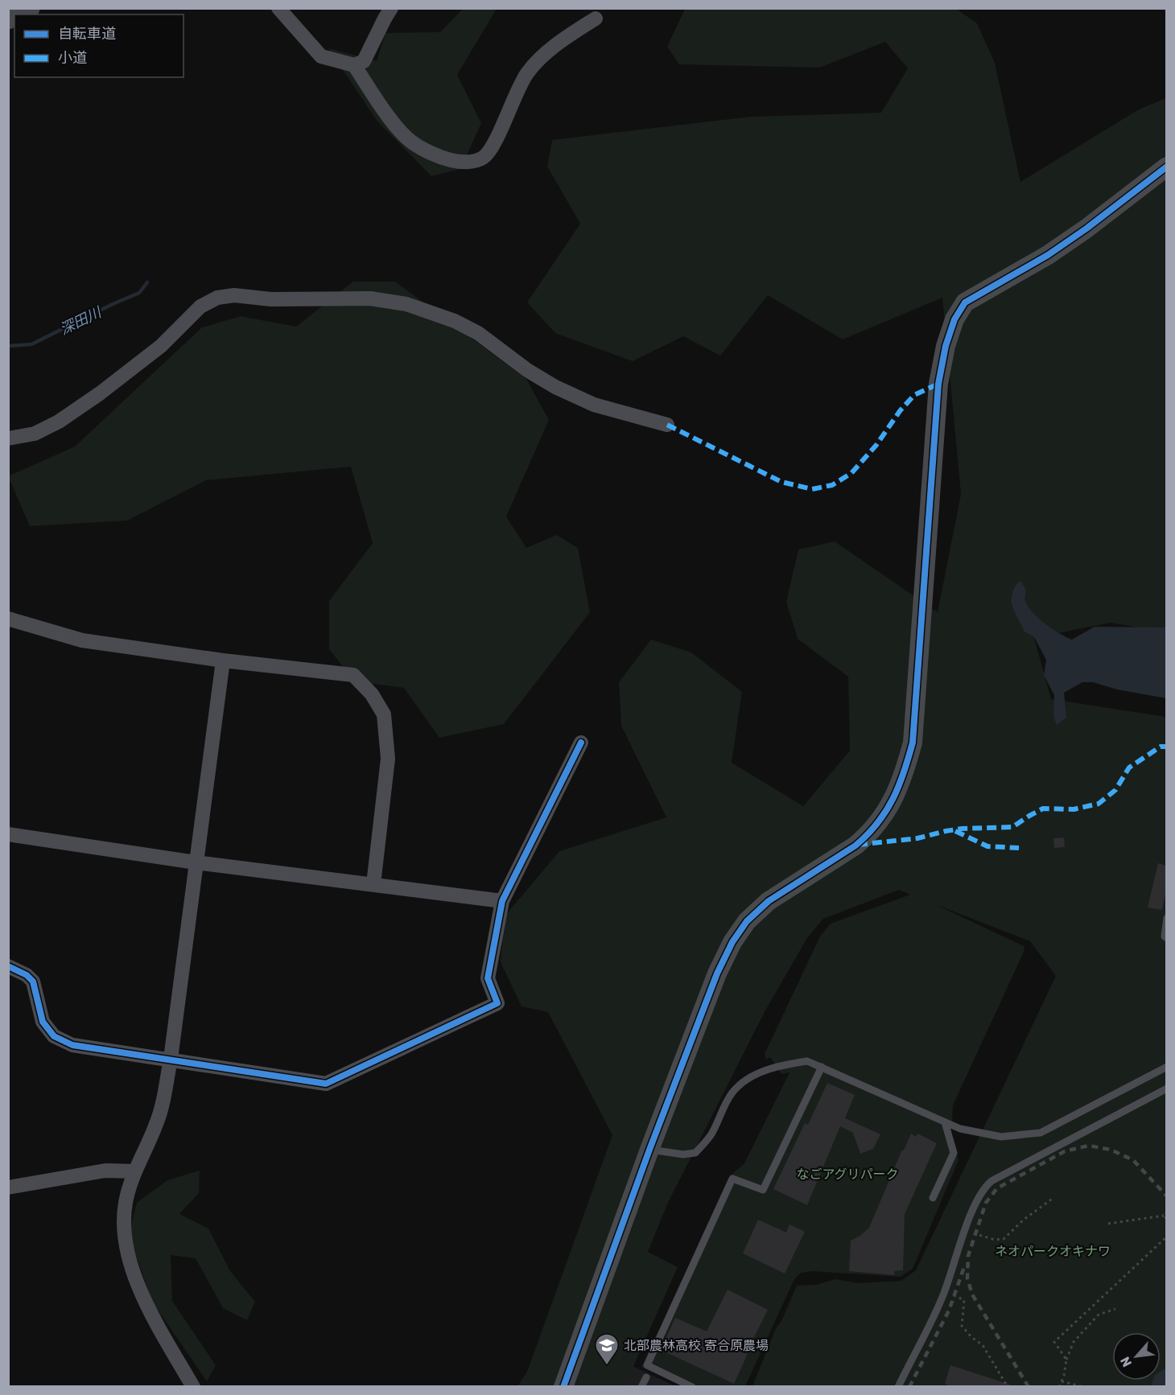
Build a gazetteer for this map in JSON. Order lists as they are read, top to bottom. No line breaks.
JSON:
{"water":["深田川"],"parks":["なごアグリパーク","ネオパークオキナワ"],"places":{"school or university":["北部農林高校 寄合原農場"]},"legend":["自転車道","小道"],"north":"bottom left"}
